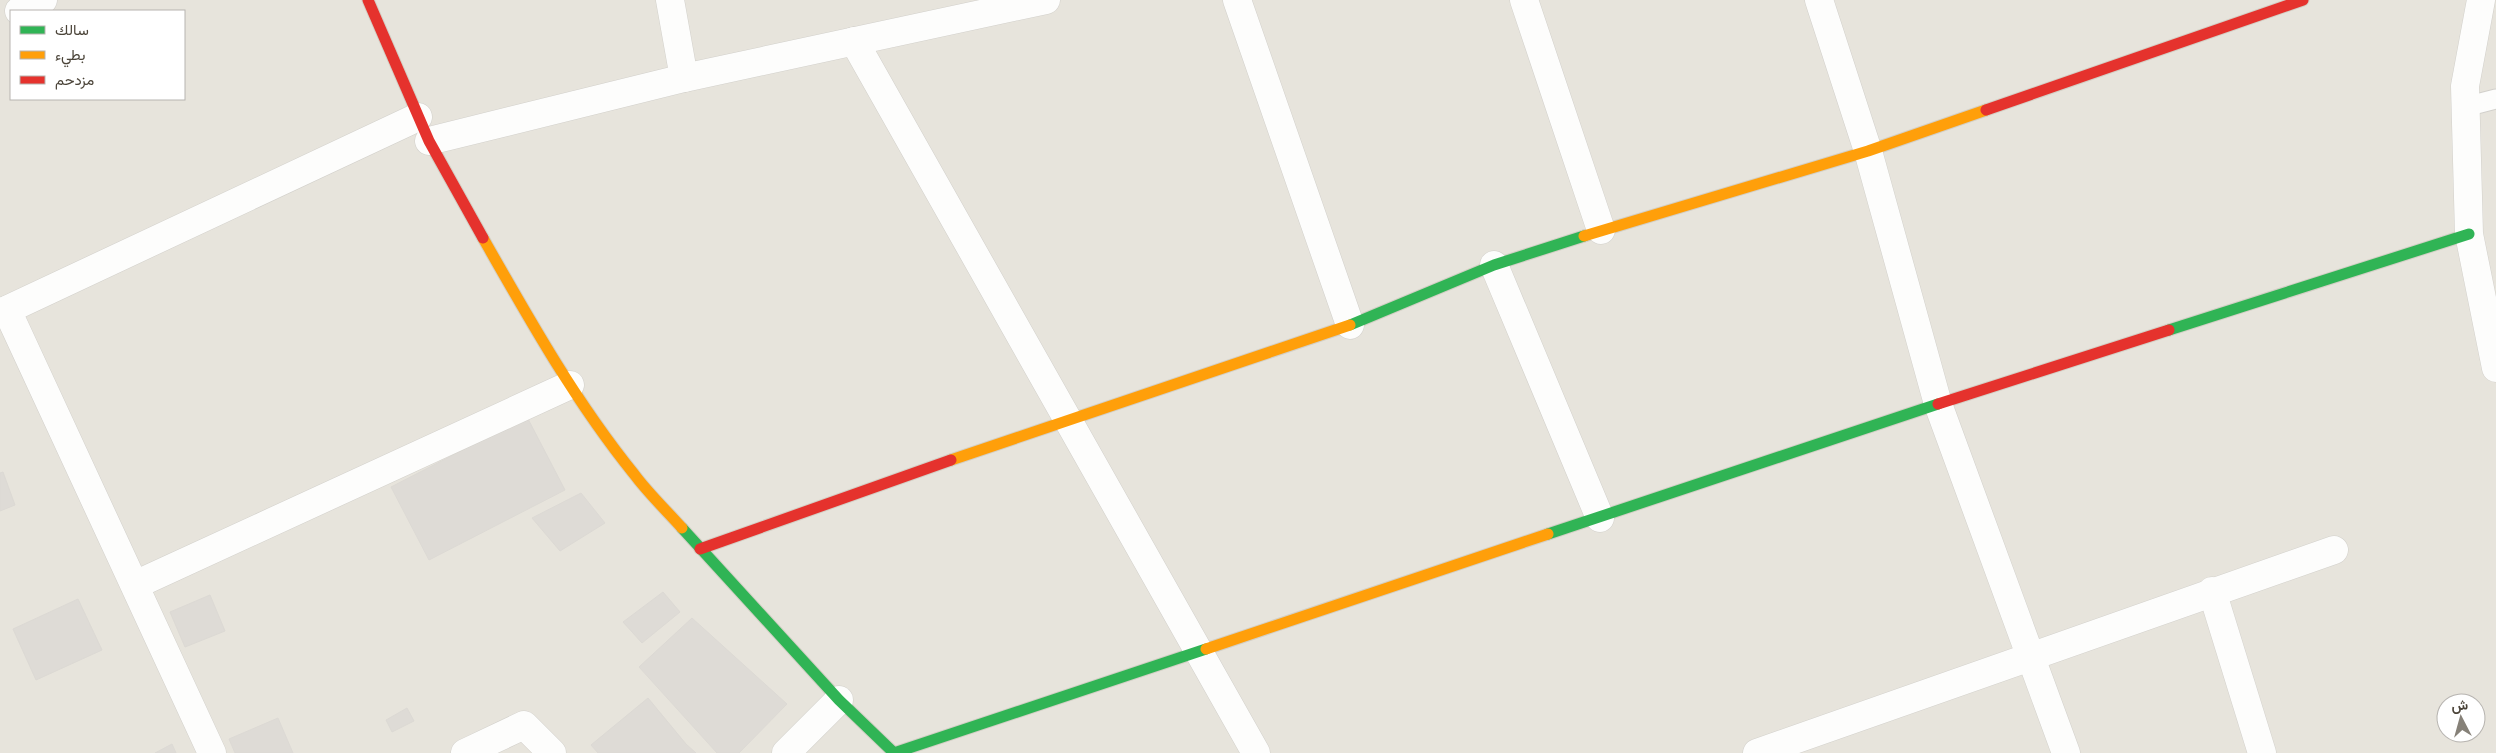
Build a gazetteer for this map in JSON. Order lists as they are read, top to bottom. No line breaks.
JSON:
{"legend":["سالك","بطيء","مزدحم"],"north":"top"}
